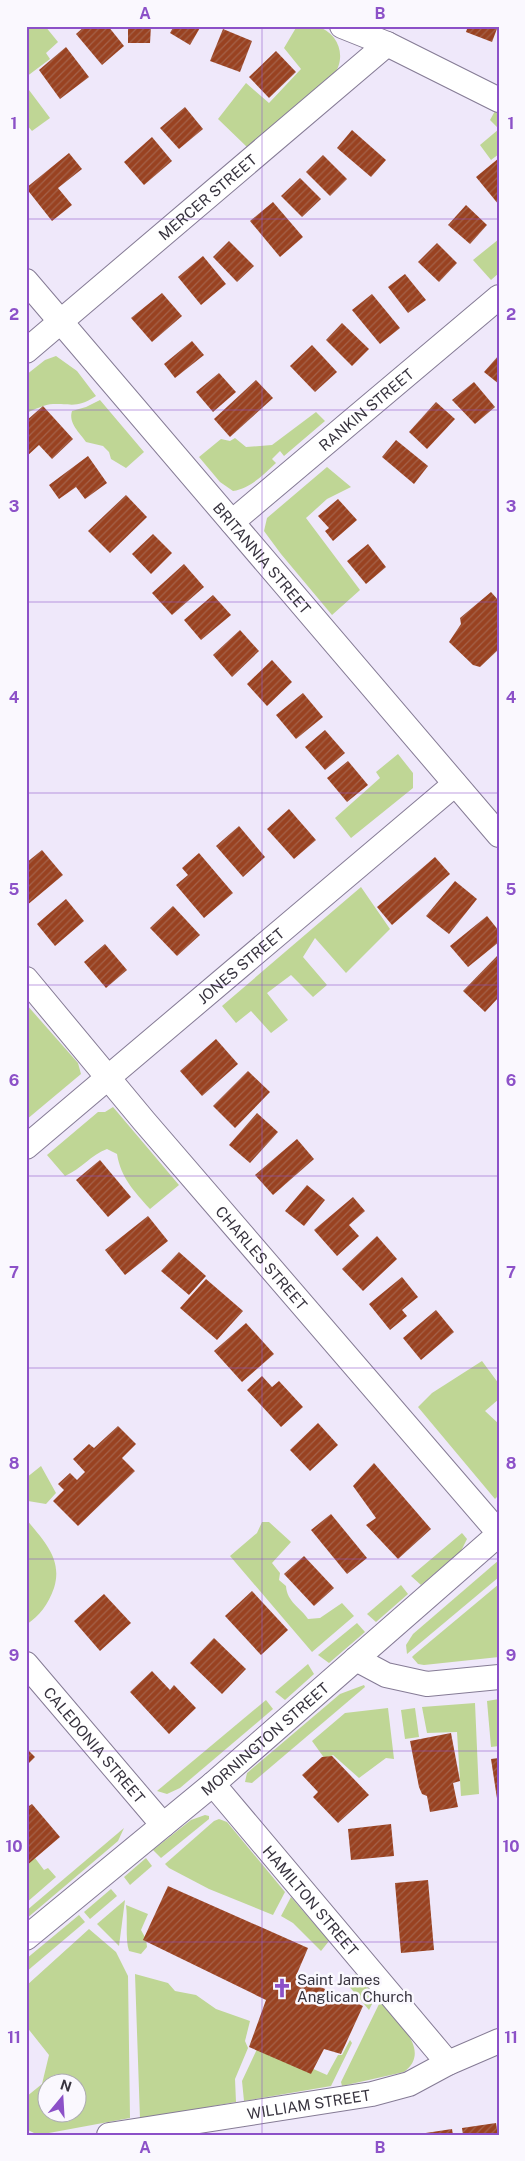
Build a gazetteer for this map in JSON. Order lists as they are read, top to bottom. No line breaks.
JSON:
{"streets":{"street":["MERCER STREET","RANKIN STREET","BRITANNIA STREET","JONES STREET","CHARLES STREET","MORNINGTON STREET","CALEDONIA STREET","HAMILTON STREET","WILLIAM STREET"]},"crossings":[["MERCER STREET","BRITANNIA STREET"],["RANKIN STREET","BRITANNIA STREET"],["BRITANNIA STREET","JONES STREET"],["JONES STREET","CHARLES STREET"],["CHARLES STREET","MORNINGTON STREET"],["MORNINGTON STREET","CALEDONIA STREET"],["MORNINGTON STREET","HAMILTON STREET"],["HAMILTON STREET","WILLIAM STREET"]],"places":{"church":["Saint James Anglican Church"]},"north":"top","grid":{"columns":["A","B"],"rows":["1","2","3","4","5","6","7","8","9","10","11"]}}
